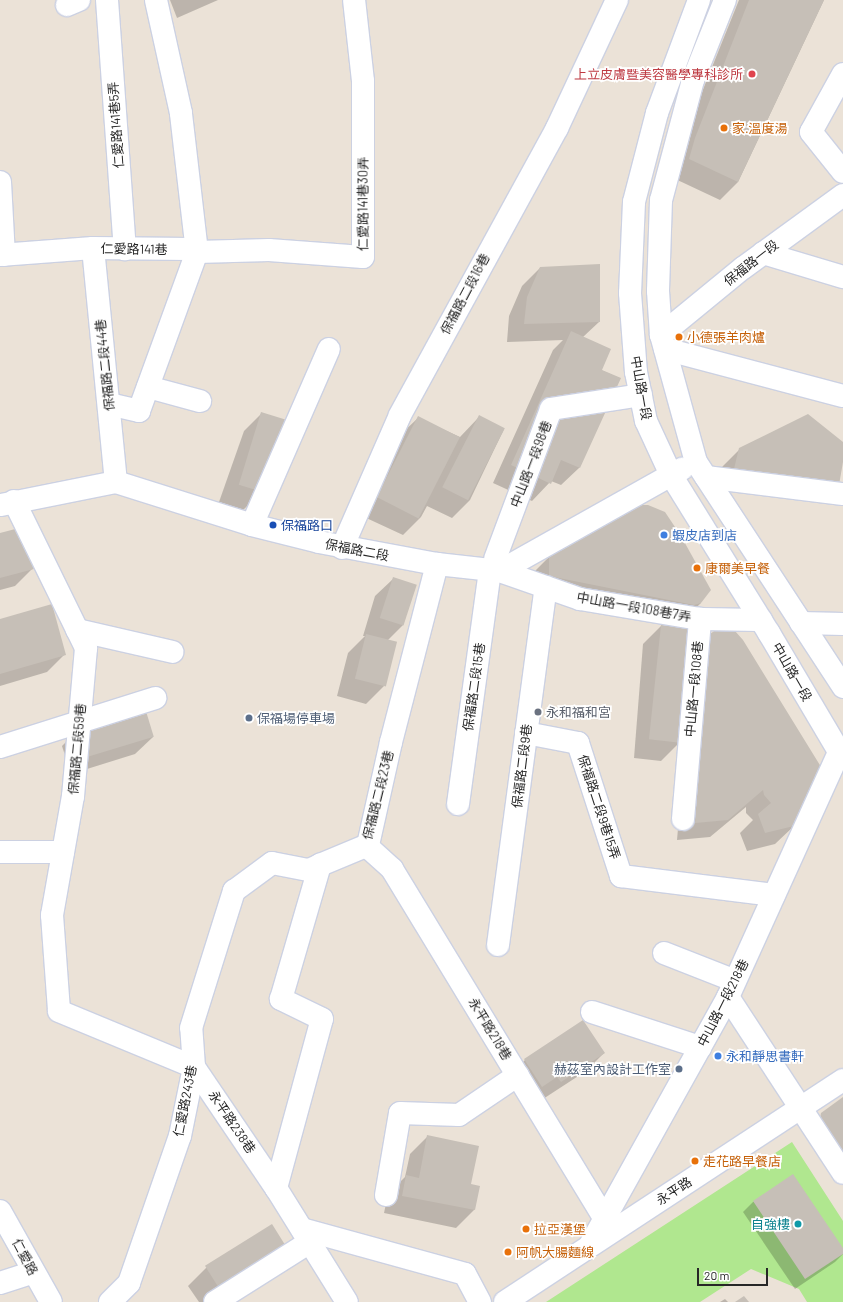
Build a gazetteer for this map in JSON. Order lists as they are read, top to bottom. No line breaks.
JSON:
{"streets":{"street":["仁愛路141巷5弄","仁愛路141巷30弄","仁愛路141巷","保福路一段","保福路二段16巷","保福路二段44巷","中山路一段","中山路一段98巷","保福路二段","中山路一段108巷7弄","保福路二段15巷","中山路一段108巷","保福路二段59巷","保福路二段9巷","保福路二段23巷","保福路二段9巷15弄","中山路一段218巷","永平路218巷","仁愛路243巷","永平路238巷","永平路","仁愛路"]},"crossings":[["仁愛路141巷5弄","仁愛路141巷"],["仁愛路141巷30弄","仁愛路141巷"],["仁愛路141巷","保福路二段44巷"],["保福路二段16巷","保福路二段"],["保福路二段44巷","保福路二段"],["中山路一段","中山路一段98巷"],["中山路一段","中山路一段218巷"],["中山路一段98巷","保福路二段"],["中山路一段98巷","中山路一段108巷7弄"],["中山路一段98巷","保福路二段15巷"],["保福路二段","中山路一段108巷7弄"],["保福路二段","保福路二段15巷"],["保福路二段","保福路二段59巷"],["保福路二段","保福路二段23巷"],["中山路一段108巷7弄","保福路二段15巷"],["中山路一段108巷7弄","中山路一段108巷"],["中山路一段108巷7弄","保福路二段9巷"],["保福路二段59巷","仁愛路243巷"],["保福路二段59巷","永平路238巷"],["保福路二段9巷","保福路二段9巷15弄"],["保福路二段23巷","永平路218巷"],["保福路二段23巷","仁愛路243巷"],["保福路二段9巷15弄","中山路一段218巷"],["中山路一段218巷","永平路218巷"],["中山路一段218巷","永平路"],["仁愛路243巷","永平路238巷"]],"places":["上立皮膚暨美容醫學專科診所","家.溫度湯","小德張羊肉爐","保福路口","蝦皮店到店","康爾美早餐","永和福和宮","保福場停車場","永和靜思書軒","赫茲室內設計工作室","走花路早餐店","自強樓","拉亞漢堡","阿帆大腸麵線"],"scale_bar":"20 m"}
